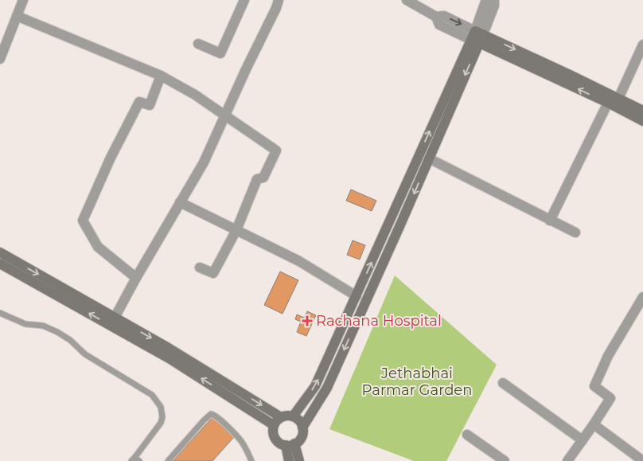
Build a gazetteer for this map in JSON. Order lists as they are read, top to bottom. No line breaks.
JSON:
{"parks":["Jethabhai Parmar Garden"],"places":{"health":["Rachana Hospital"]}}
